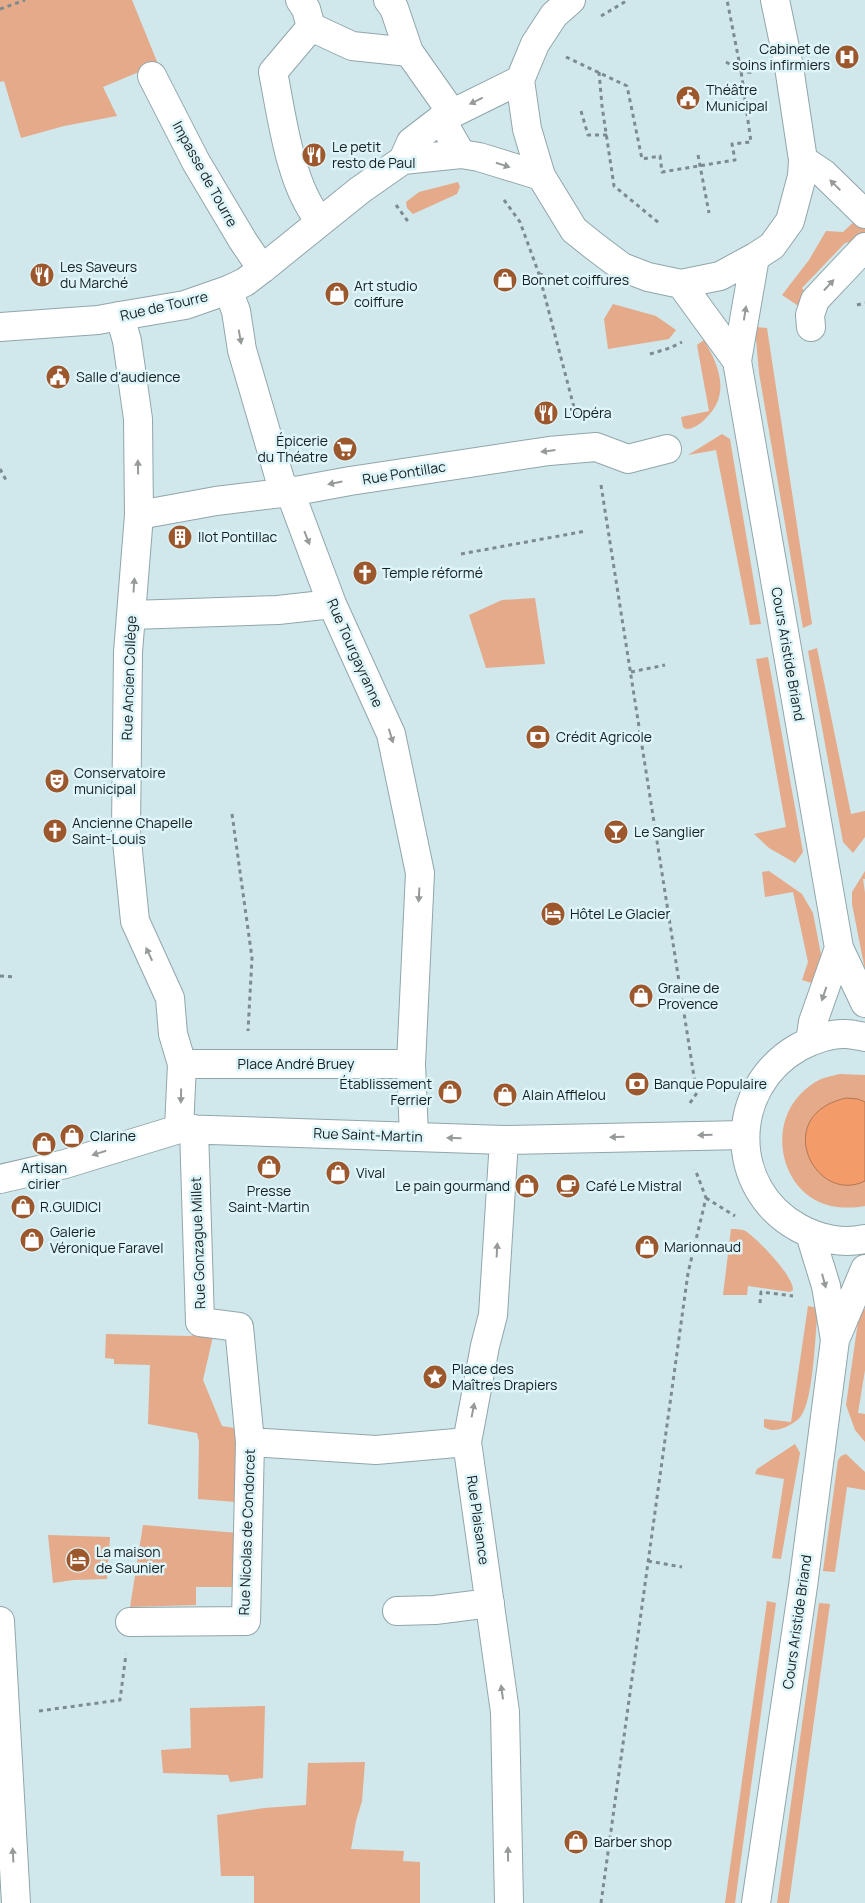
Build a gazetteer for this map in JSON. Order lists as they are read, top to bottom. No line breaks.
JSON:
{"streets":{"street":["Impasse de Tourre","Rue de Tourre","Rue Pontillac","Rue Tourgayranne","Cours Aristide Briand","Rue Ancien Collège","Place André Bruey","Rue Saint-Martin","Rue Gonzague Millet","Rue Plaisance","Rue Nicolas de Condorcet"]},"crossings":[["Impasse de Tourre","Rue de Tourre"],["Rue de Tourre","Rue Tourgayranne"],["Rue de Tourre","Rue Ancien Collège"],["Rue Pontillac","Rue Tourgayranne"],["Rue Pontillac","Rue Ancien Collège"],["Rue Tourgayranne","Place André Bruey"],["Rue Ancien Collège","Place André Bruey"],["Rue Saint-Martin","Rue Gonzague Millet"],["Rue Saint-Martin","Rue Plaisance"],["Rue Gonzague Millet","Rue Nicolas de Condorcet"],["Rue Plaisance","Rue Nicolas de Condorcet"]],"one_way":["Rue Pontillac","Rue Tourgayranne","Rue Ancien Collège","Rue Saint-Martin","Rue Plaisance"],"places":{"hospital":["Cabinet de soins infirmiers"],"public building":["Théâtre Municipal","Salle d'audience"],"restaurant":["Le petit resto de Paul","Les Saveurs du Marché","L'Opéra"],"shop":["Bonnet coiffures","Art studio coiffure","Graine de Provence","Établissement Ferrier","Alain Afflelou","Clarine","Artisan cirier","Presse Saint-Martin","Vival","Le pain gourmand","R.GUIDICI","Galerie Véronique Faravel","Marionnaud","Barber shop"],"supermarket":["Épicerie du Théatre"],"building":["Ilot Pontillac"],"church":["Temple réformé","Ancienne Chapelle Saint-Louis"],"bank":["Crédit Agricole","Banque Populaire"],"theatre":["Conservatoire municipal"],"bar":["Le Sanglier"],"hotel":["Hôtel Le Glacier","La maison de Saunier"],"cafe":["Café Le Mistral"],"place":["Place des Maîtres Drapiers"]}}
